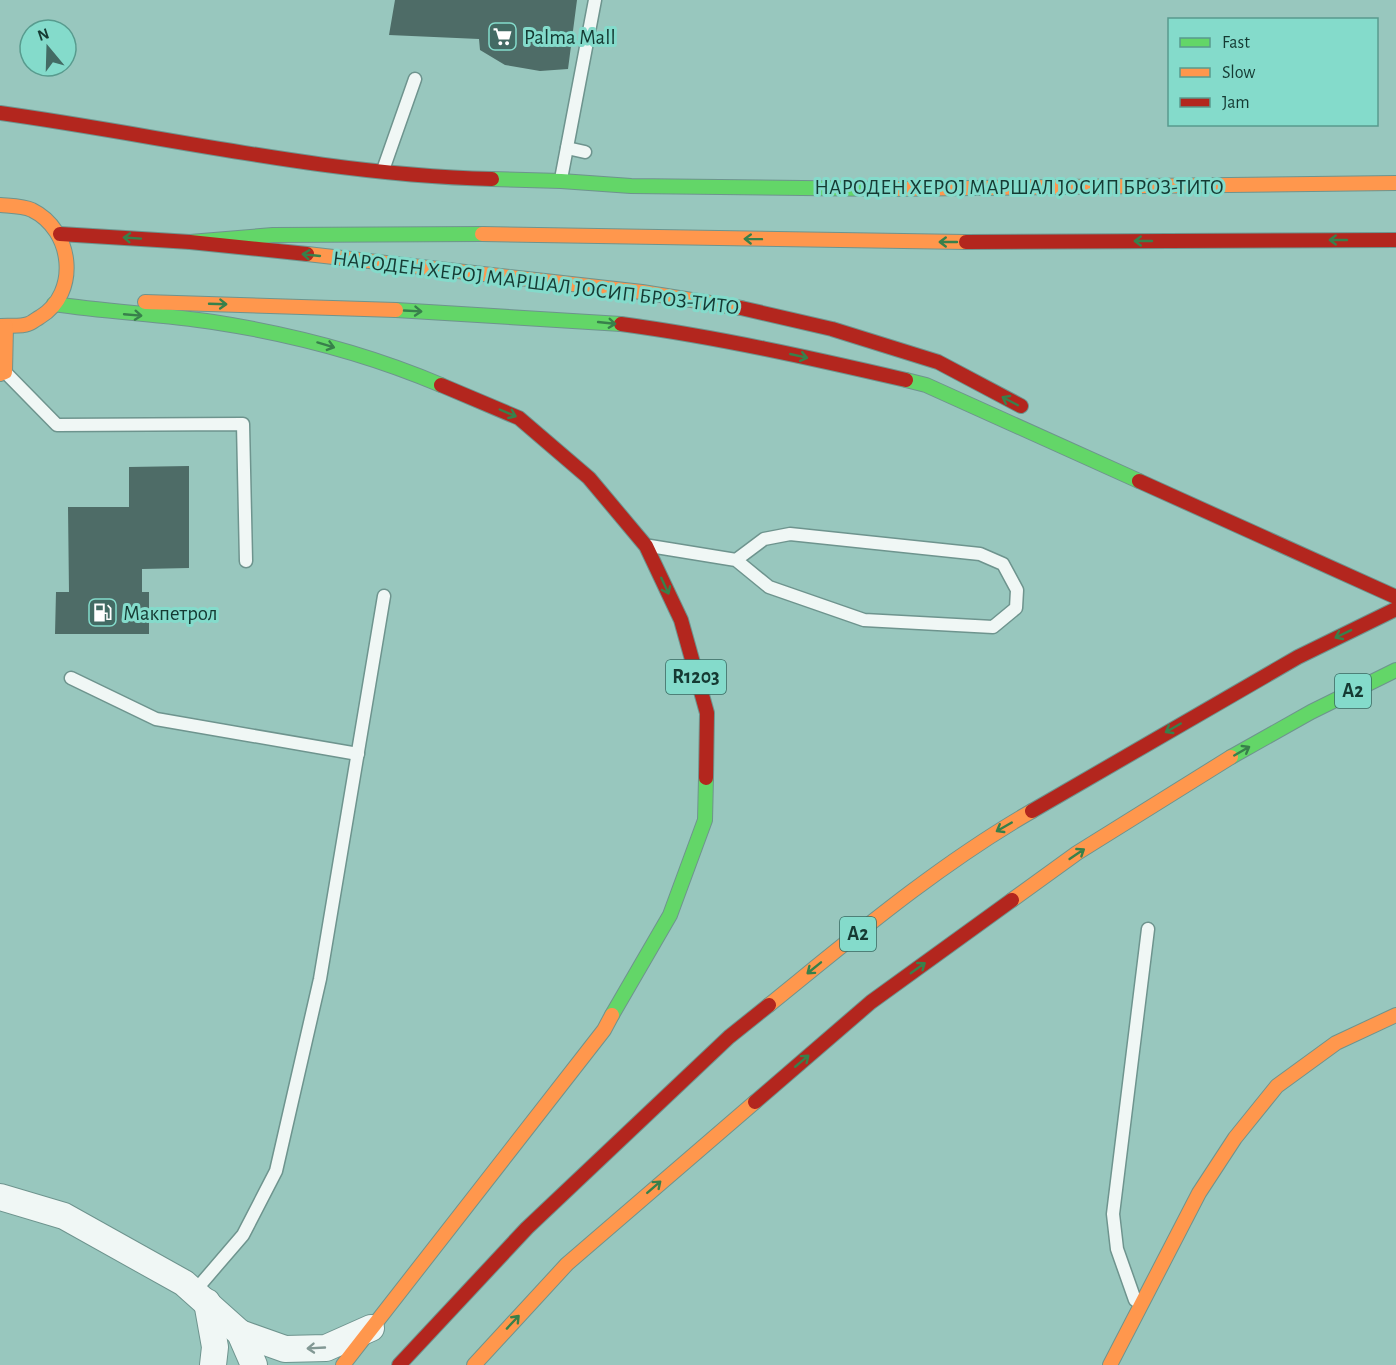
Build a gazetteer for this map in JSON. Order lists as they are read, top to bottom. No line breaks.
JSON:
{"streets":{"main road":["НАРОДЕН ХЕРОЈ МАРШАЛ ЈОСИП БРОЗ-ТИТО","R1203","A2"]},"crossings":[["НАРОДЕН ХЕРОЈ МАРШАЛ ЈОСИП БРОЗ-ТИТО","R1203"]],"places":{"supermarket":["Palma Mall"],"fuel station":["Макпетрол"]},"legend":["Fast","Slow","Jam"],"north":"top"}
